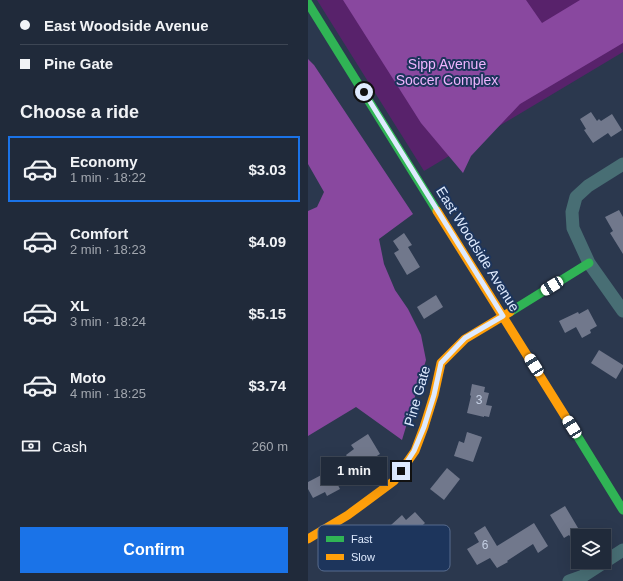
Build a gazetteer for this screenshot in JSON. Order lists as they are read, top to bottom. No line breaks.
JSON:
{"streets":{"main road":["East Woodside Avenue","Pine Gate"]},"crossings":[["East Woodside Avenue","Pine Gate"]],"parks":["Sipp Avenue Soccer Complex"],"house_numbers":["3","6"],"legend":["Fast","Slow"],"page":{"banner":["East Woodside Avenue","Pine Gate"],"heading":"Choose a ride","list":[{"name":"Economy","note":"1 min · 18:22","value":"$3.03"},{"name":"Comfort","note":"2 min · 18:23","value":"$4.09"},{"name":"XL","note":"3 min · 18:24","value":"$5.15"},{"name":"Moto","note":"4 min · 18:25","value":"$3.74"}],"pay":["Cash","260 m"],"bubble":"1 min","buttons":"Confirm"}}
